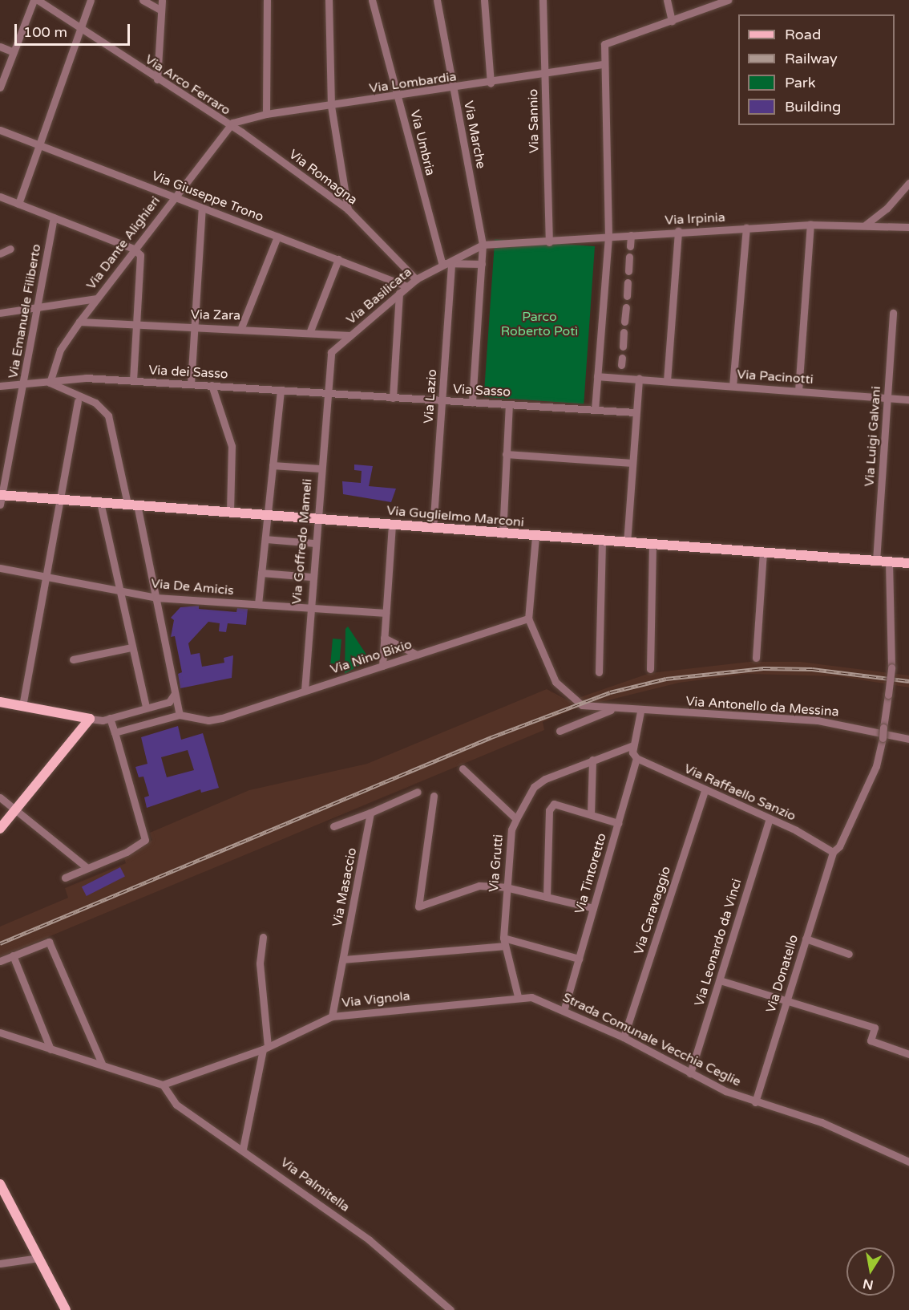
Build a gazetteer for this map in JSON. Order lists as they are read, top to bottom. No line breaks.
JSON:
{"streets":{"main road":["Via Guglielmo Marconi"],"street":["Via Lombardia","Via Arco Ferraro","Via Sannio","Via Marche","Via Umbria","Via Romagna","Via Giuseppe Trono","Via Irpinia","Via Dante Alighieri","Via Basilicata","Via Emanuele Filiberto","Via Zara","Via dei Sasso","Via Pacinotti","Via Sasso","Via Lazio","Via Luigi Galvani","Via Goffredo Mameli","Via De Amicis","Via Nino Bixio","Via Antonello da Messina","Via Raffaello Sanzio","Via Grutti","Via Tintoretto","Via Masaccio","Via Caravaggio","Via Leonardo da Vinci","Via Donatello","Via Vignola","Strada Comunale Vecchia Ceglie","Via Palmitella"]},"crossings":[["Via Lombardia","Via Arco Ferraro"],["Via Lombardia","Via Sannio"],["Via Lombardia","Via Marche"],["Via Lombardia","Via Umbria"],["Via Lombardia","Via Romagna"],["Via Lombardia","Via Dante Alighieri"],["Via Arco Ferraro","Via Romagna"],["Via Arco Ferraro","Via Dante Alighieri"],["Via Sannio","Via Irpinia"],["Via Marche","Via Irpinia"],["Via Marche","Via Basilicata"],["Via Marche","Via Sasso"],["Via Umbria","Via Basilicata"],["Via Romagna","Via Dante Alighieri"],["Via Romagna","Via Basilicata"],["Via Giuseppe Trono","Via Dante Alighieri"],["Via Giuseppe Trono","Via Basilicata"],["Via Irpinia","Via Basilicata"],["Via Dante Alighieri","Via Zara"],["Via Dante Alighieri","Via dei Sasso"],["Via Basilicata","Via Zara"],["Via Basilicata","Via dei Sasso"],["Via Basilicata","Via Sasso"],["Via Basilicata","Via Goffredo Mameli"],["Via Emanuele Filiberto","Via Guglielmo Marconi"],["Via dei Sasso","Via Sasso"],["Via dei Sasso","Via Goffredo Mameli"],["Via Pacinotti","Via Luigi Galvani"],["Via Sasso","Via Lazio"],["Via Sasso","Via Goffredo Mameli"],["Via Lazio","Via Guglielmo Marconi"],["Via Luigi Galvani","Via Guglielmo Marconi"],["Via Guglielmo Marconi","Via Goffredo Mameli"],["Via Guglielmo Marconi","Via Donatello"],["Via Goffredo Mameli","Via De Amicis"],["Via Goffredo Mameli","Via Nino Bixio"],["Via Nino Bixio","Via Antonello da Messina"],["Via Raffaello Sanzio","Via Tintoretto"],["Via Raffaello Sanzio","Via Caravaggio"],["Via Raffaello Sanzio","Via Leonardo da Vinci"],["Via Raffaello Sanzio","Via Donatello"],["Via Grutti","Via Tintoretto"],["Via Grutti","Via Vignola"],["Via Grutti","Strada Comunale Vecchia Ceglie"],["Via Tintoretto","Strada Comunale Vecchia Ceglie"],["Via Masaccio","Via Vignola"],["Via Caravaggio","Strada Comunale Vecchia Ceglie"],["Via Leonardo da Vinci","Strada Comunale Vecchia Ceglie"],["Via Donatello","Strada Comunale Vecchia Ceglie"],["Via Vignola","Strada Comunale Vecchia Ceglie"],["Via Vignola","Via Palmitella"]],"parks":["Parco Roberto Potì"],"legend":["Road","Railway","Park","Building"],"scale_bar":"100 m","north":"bottom"}
